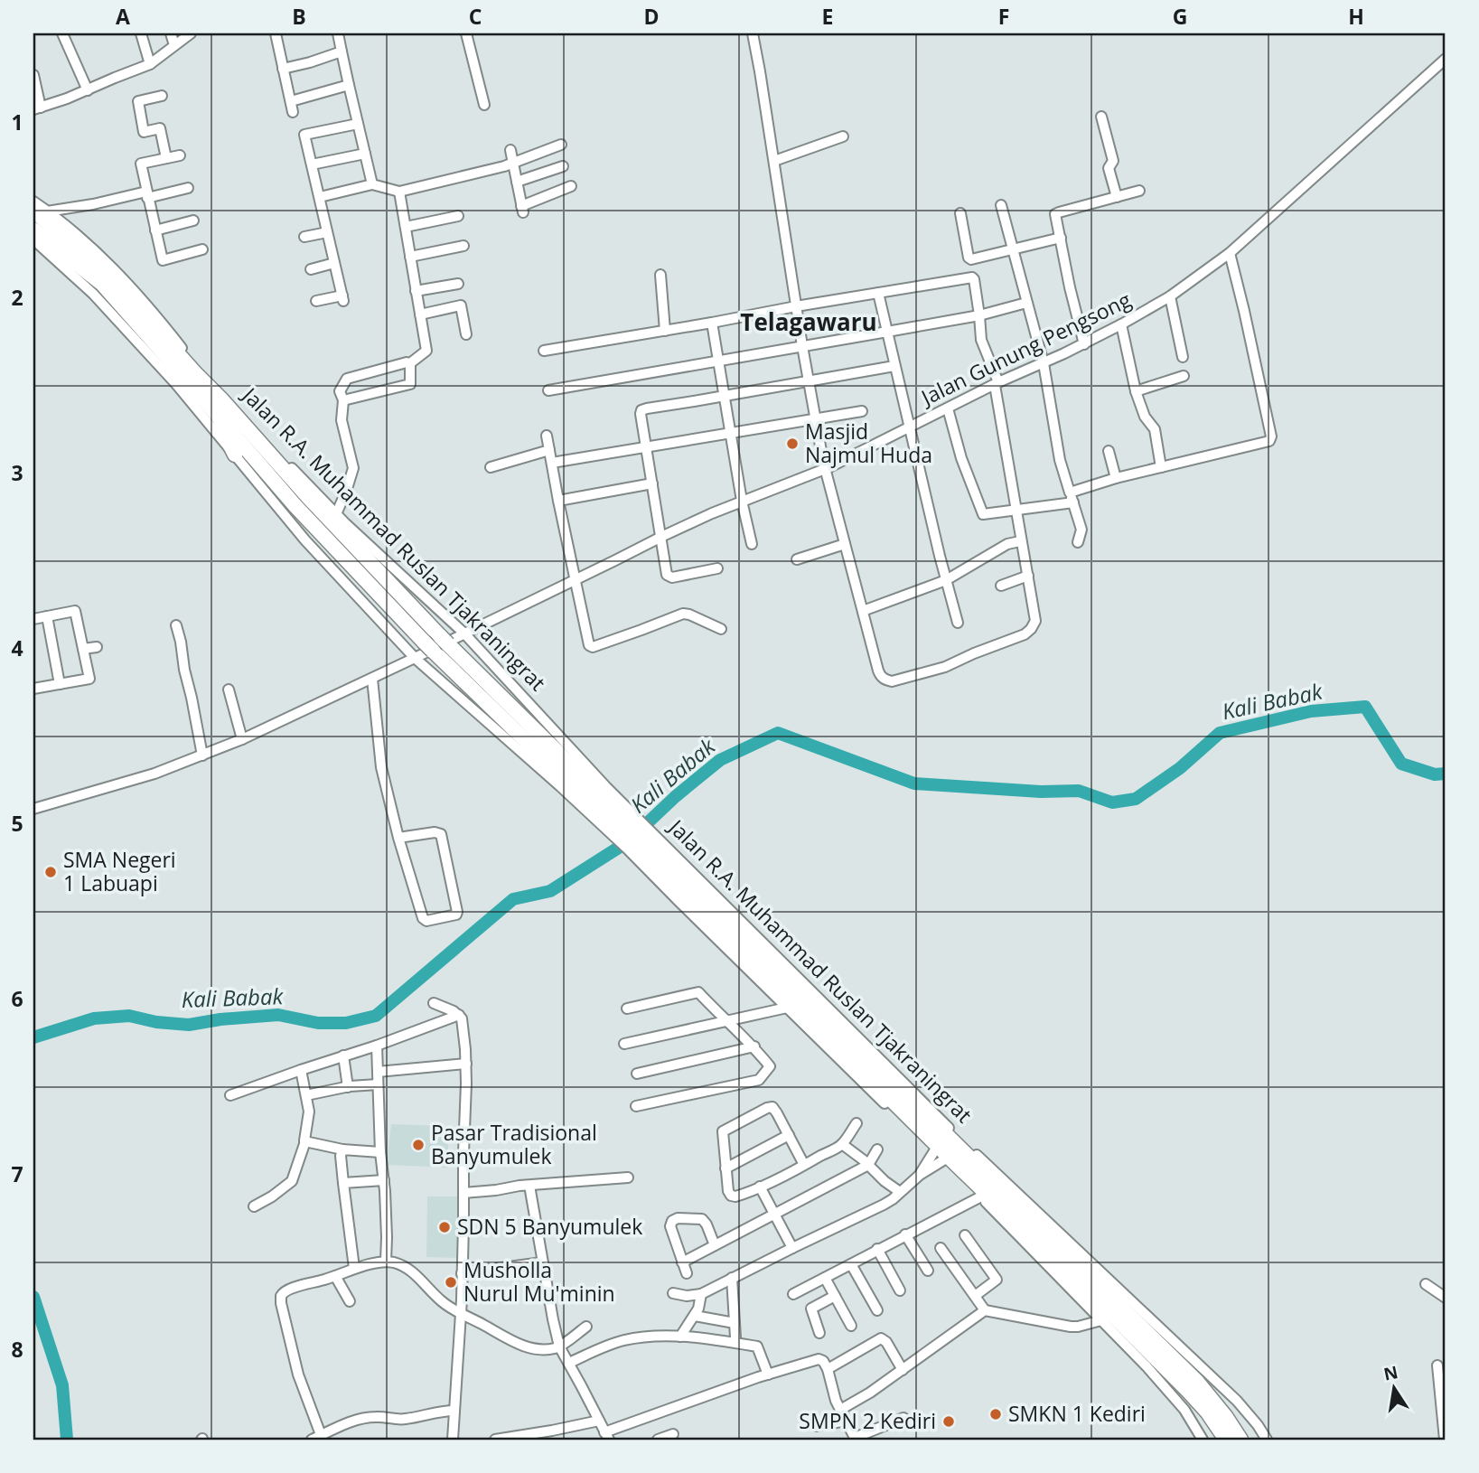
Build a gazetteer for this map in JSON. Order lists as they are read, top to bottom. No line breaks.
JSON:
{"streets":{"highway":["Jalan R.A. Muhammad Ruslan Tjakraningrat"],"street":["Jalan Gunung Pengsong"]},"crossings":[["Jalan Gunung Pengsong","Jalan R.A. Muhammad Ruslan Tjakraningrat"]],"districts":["Telagawaru"],"water":["Kali Babak"],"places":["Masjid Najmul Huda","SMA Negeri 1 Labuapi","Pasar Tradisional Banyumulek","SDN 5 Banyumulek","Musholla Nurul Mu'minin","SMKN 1 Kediri","SMPN 2 Kediri"],"north":"top","grid":{"columns":["A","B","C","D","E","F","G","H"],"rows":["1","2","3","4","5","6","7","8"]}}
